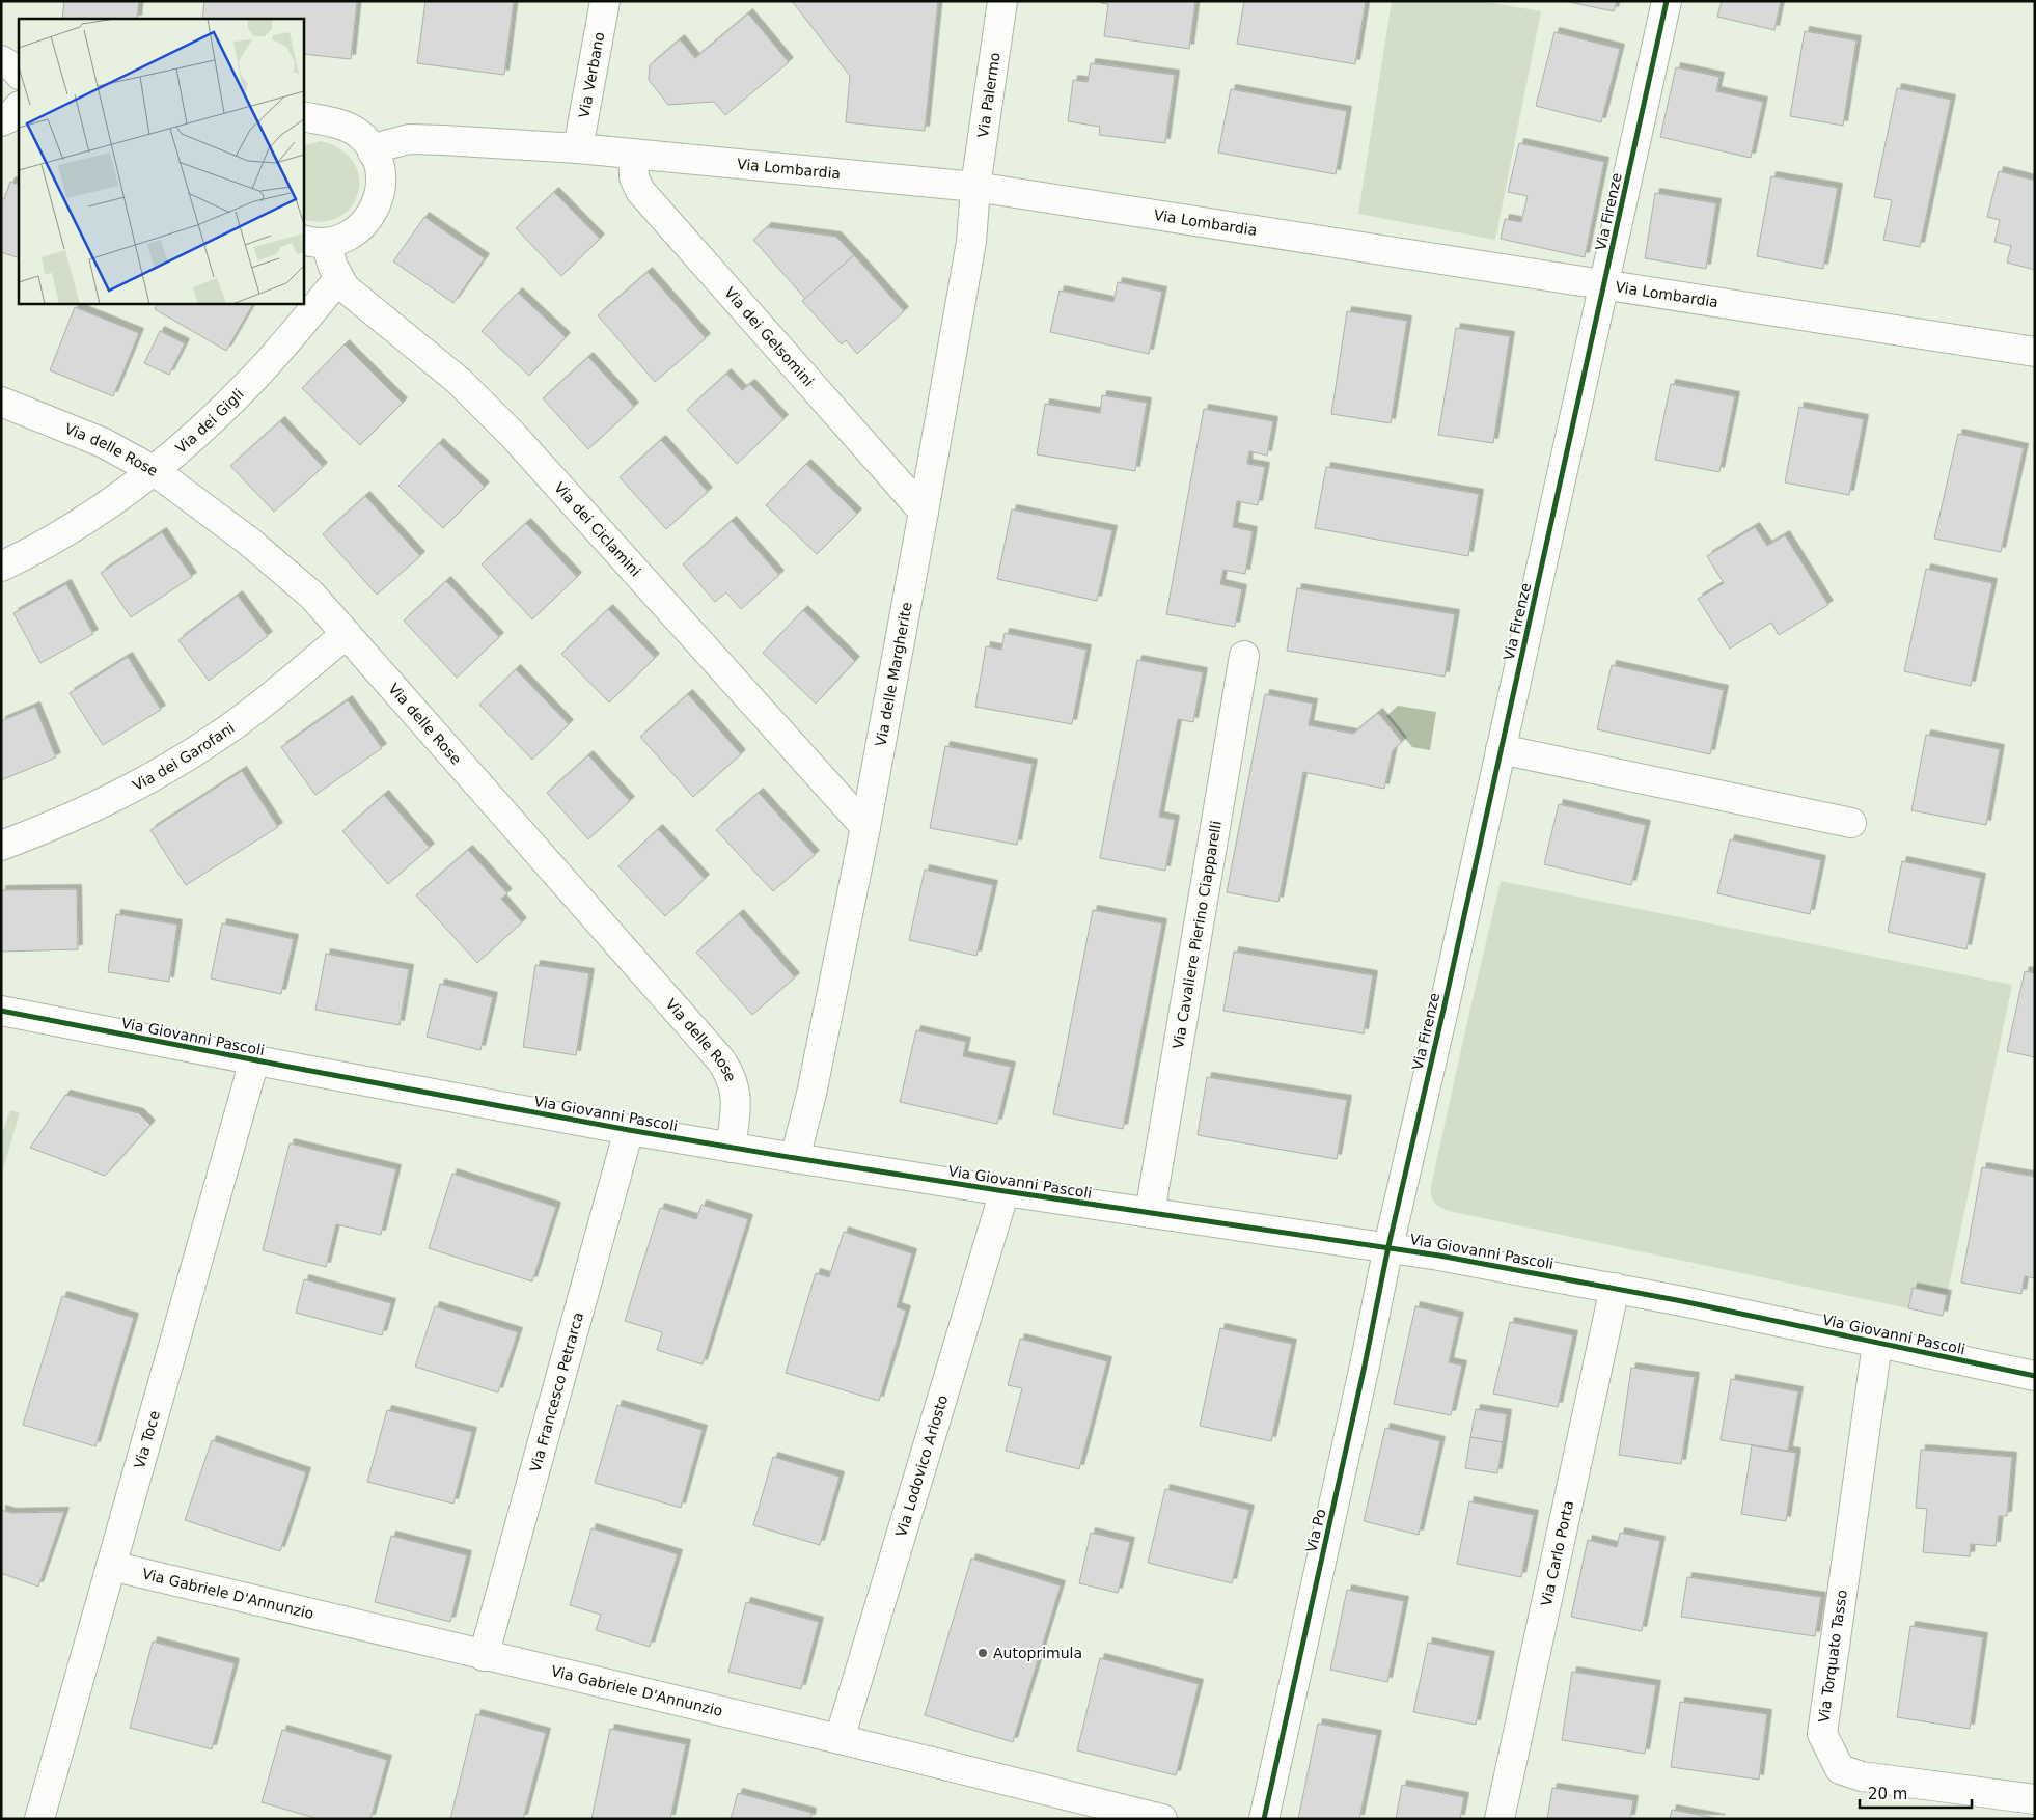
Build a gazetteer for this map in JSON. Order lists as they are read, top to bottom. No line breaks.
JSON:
{"streets":{"street":["Via Verbano","Via Palermo","Via Lombardia","Via Firenze","Via dei Gelsomini","Via dei Gigli","Via delle Rose","Via dei Ciclamini","Via delle Margherite","Via dei Garofani","Via Cavaliere Pierino Ciapparelli","Via Giovanni Pascoli","Via Francesco Petrarca","Via Toce","Via Lodovico Ariosto","Via Po","Via Carlo Porta","Via Gabriele D'Annunzio","Via Torquato Tasso"]},"crossings":[["Via Verbano","Via Lombardia"],["Via Palermo","Via Lombardia"],["Via Palermo","Via delle Margherite"],["Via Lombardia","Via Firenze"],["Via Lombardia","Via dei Gelsomini"],["Via Lombardia","Via delle Margherite"],["Via Firenze","Via Giovanni Pascoli"],["Via Firenze","Via Po"],["Via dei Gelsomini","Via delle Margherite"],["Via dei Gigli","Via delle Rose"],["Via dei Gigli","Via dei Ciclamini"],["Via delle Rose","Via dei Garofani"],["Via delle Rose","Via Giovanni Pascoli"],["Via dei Ciclamini","Via delle Margherite"],["Via delle Margherite","Via Giovanni Pascoli"],["Via Cavaliere Pierino Ciapparelli","Via Giovanni Pascoli"],["Via Giovanni Pascoli","Via Francesco Petrarca"],["Via Giovanni Pascoli","Via Toce"],["Via Giovanni Pascoli","Via Lodovico Ariosto"],["Via Giovanni Pascoli","Via Po"],["Via Giovanni Pascoli","Via Carlo Porta"],["Via Giovanni Pascoli","Via Torquato Tasso"],["Via Francesco Petrarca","Via Gabriele D'Annunzio"],["Via Toce","Via Gabriele D'Annunzio"],["Via Lodovico Ariosto","Via Gabriele D'Annunzio"]],"places":["Autoprimula"],"scale_bar":"20 m"}
